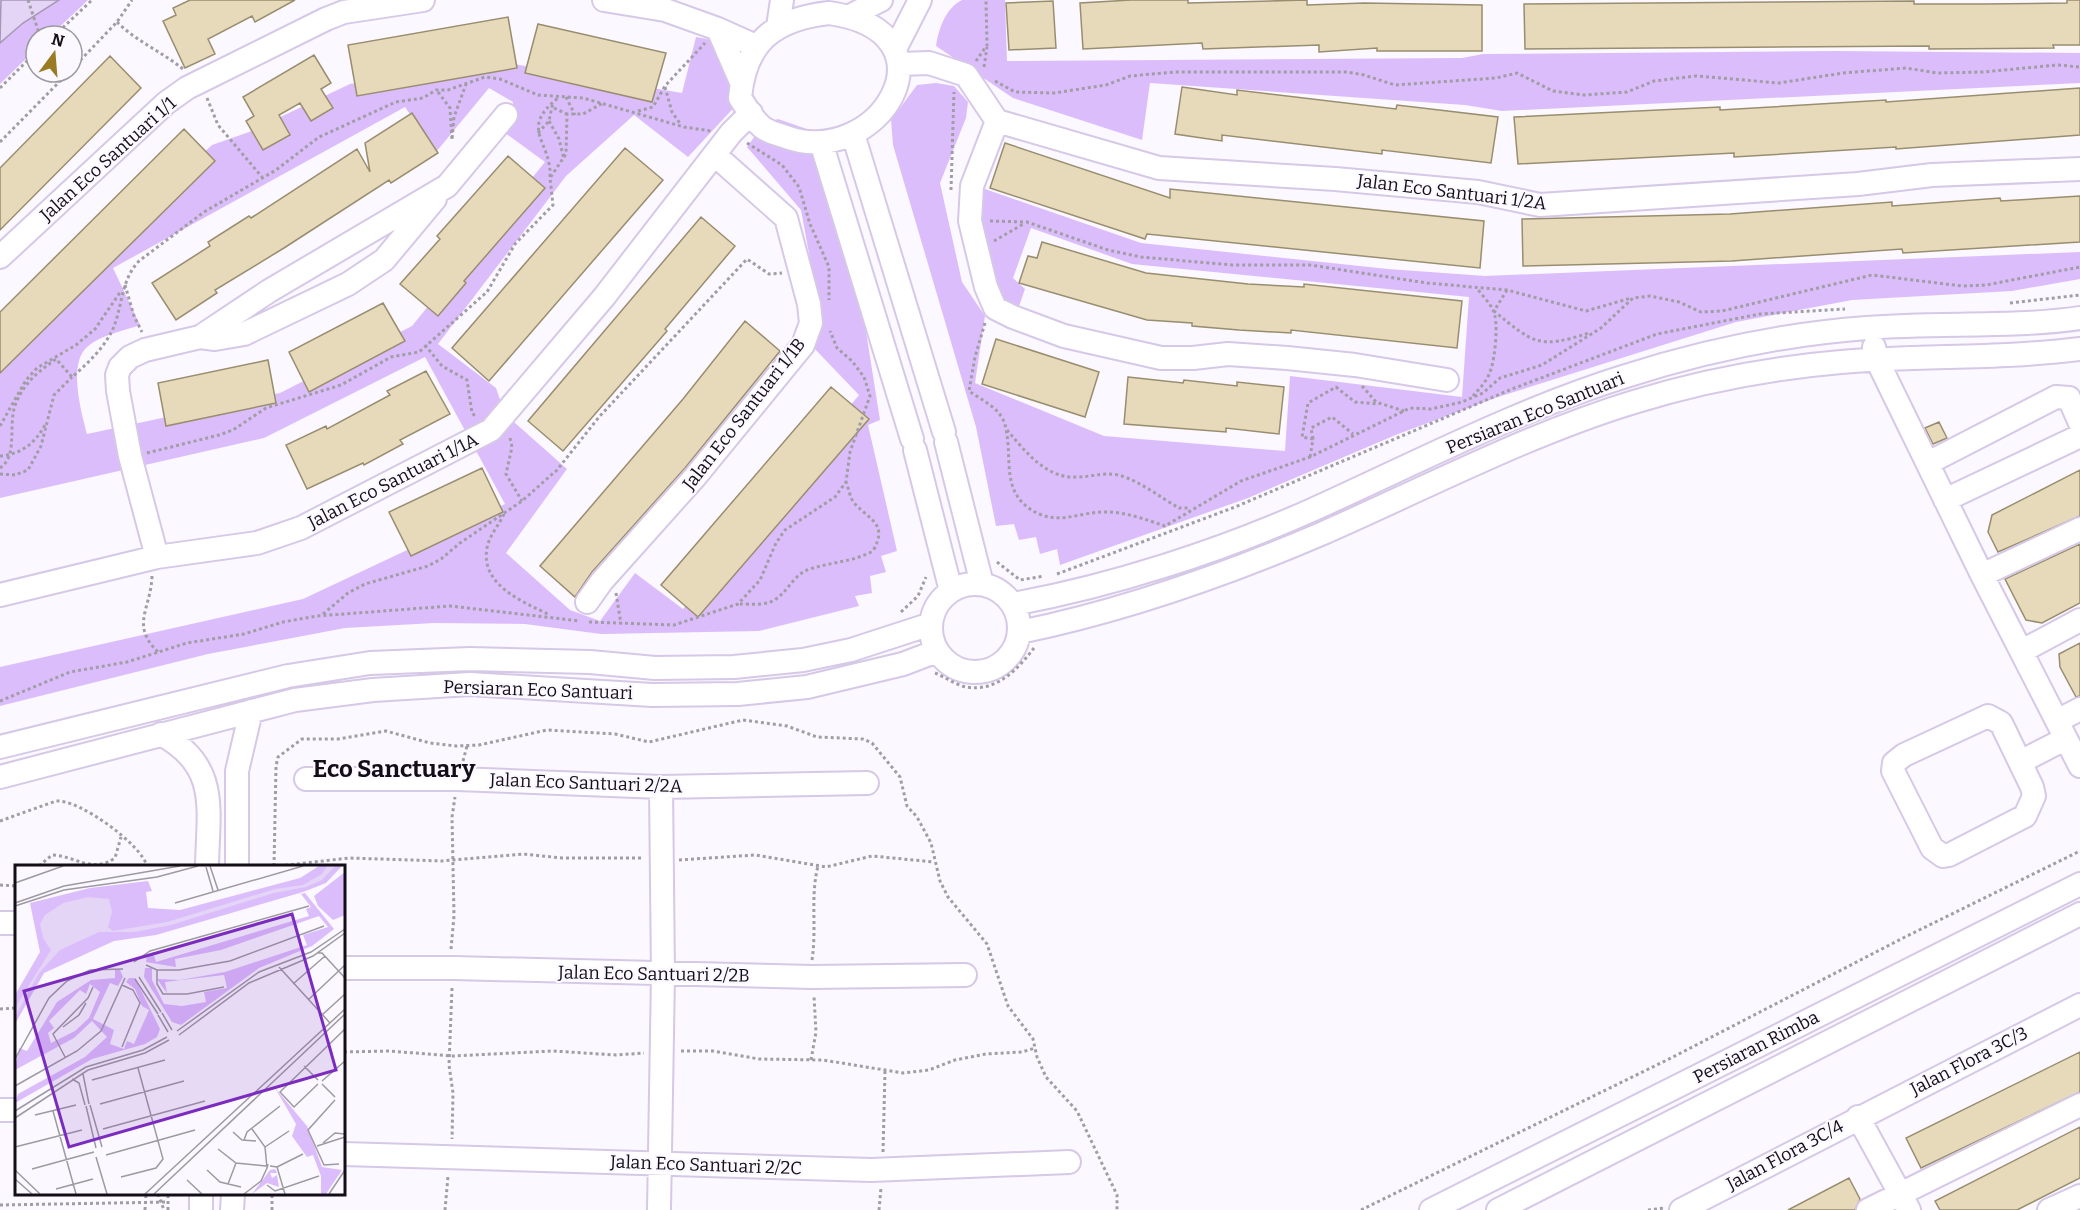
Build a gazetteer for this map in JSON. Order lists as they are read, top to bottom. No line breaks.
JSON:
{"streets":{"street":["Jalan Eco Santuari 1/1","Jalan Eco Santuari 1/2A","Persiaran Eco Santuari","Jalan Eco Santuari 1/1B","Jalan Eco Santuari 1/1A","Jalan Eco Santuari 2/2A","Jalan Eco Santuari 2/2B","Persiaran Rimba","Jalan Flora 3C/3","Jalan Flora 3C/4","Jalan Eco Santuari 2/2C"]},"crossings":[["Jalan Eco Santuari 1/1B","Jalan Eco Santuari 1/1A"],["Jalan Flora 3C/3","Jalan Flora 3C/4"]],"districts":["Eco Sanctuary"],"north":"top"}
